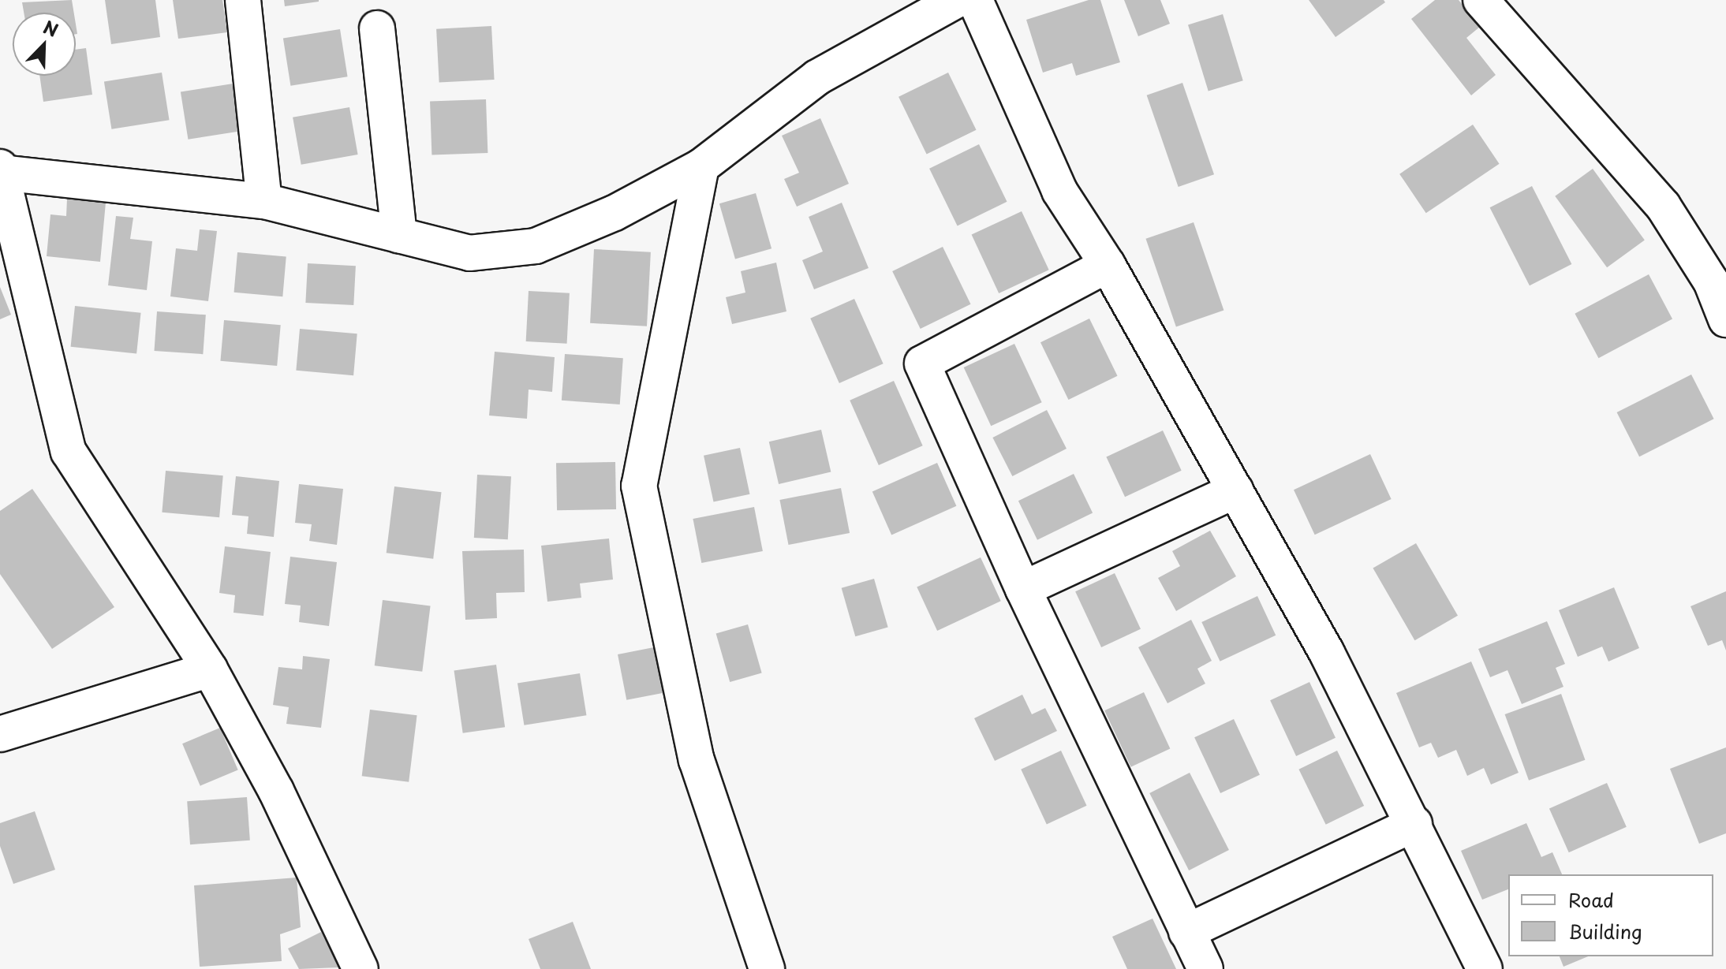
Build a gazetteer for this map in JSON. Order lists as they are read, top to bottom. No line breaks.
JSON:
{"legend":["Road","Building"],"north":"top right"}
